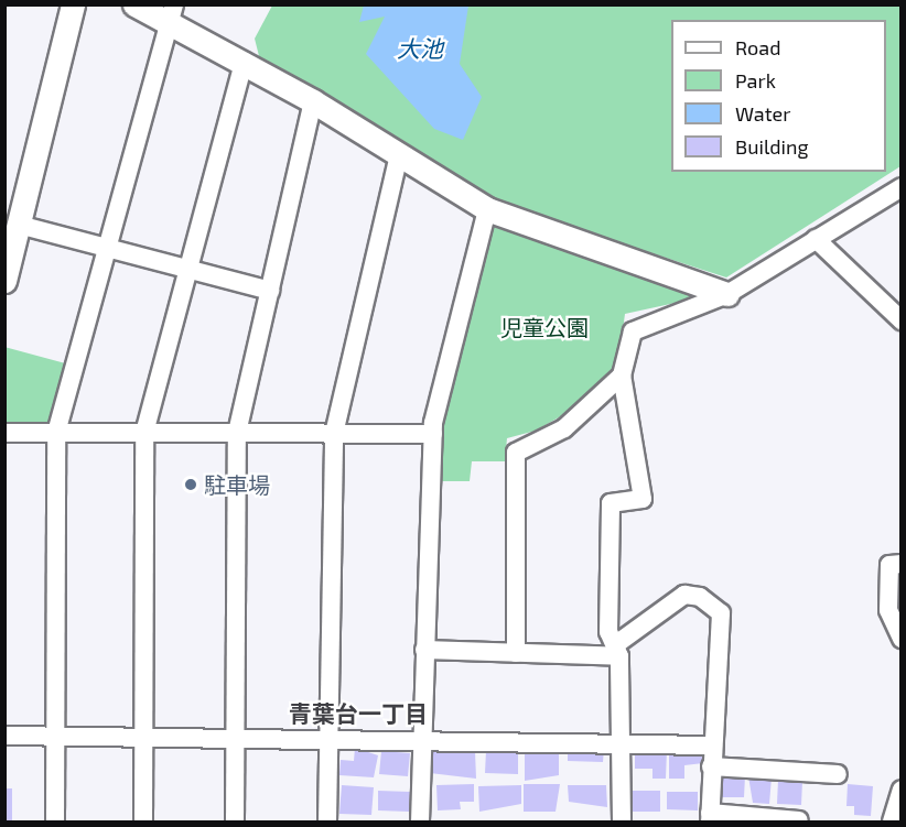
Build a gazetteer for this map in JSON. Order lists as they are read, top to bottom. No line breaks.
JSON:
{"districts":["青葉台一丁目"],"water":["大池"],"parks":["児童公園"],"places":["駐車場"],"legend":["Road","Park","Water","Building"]}
